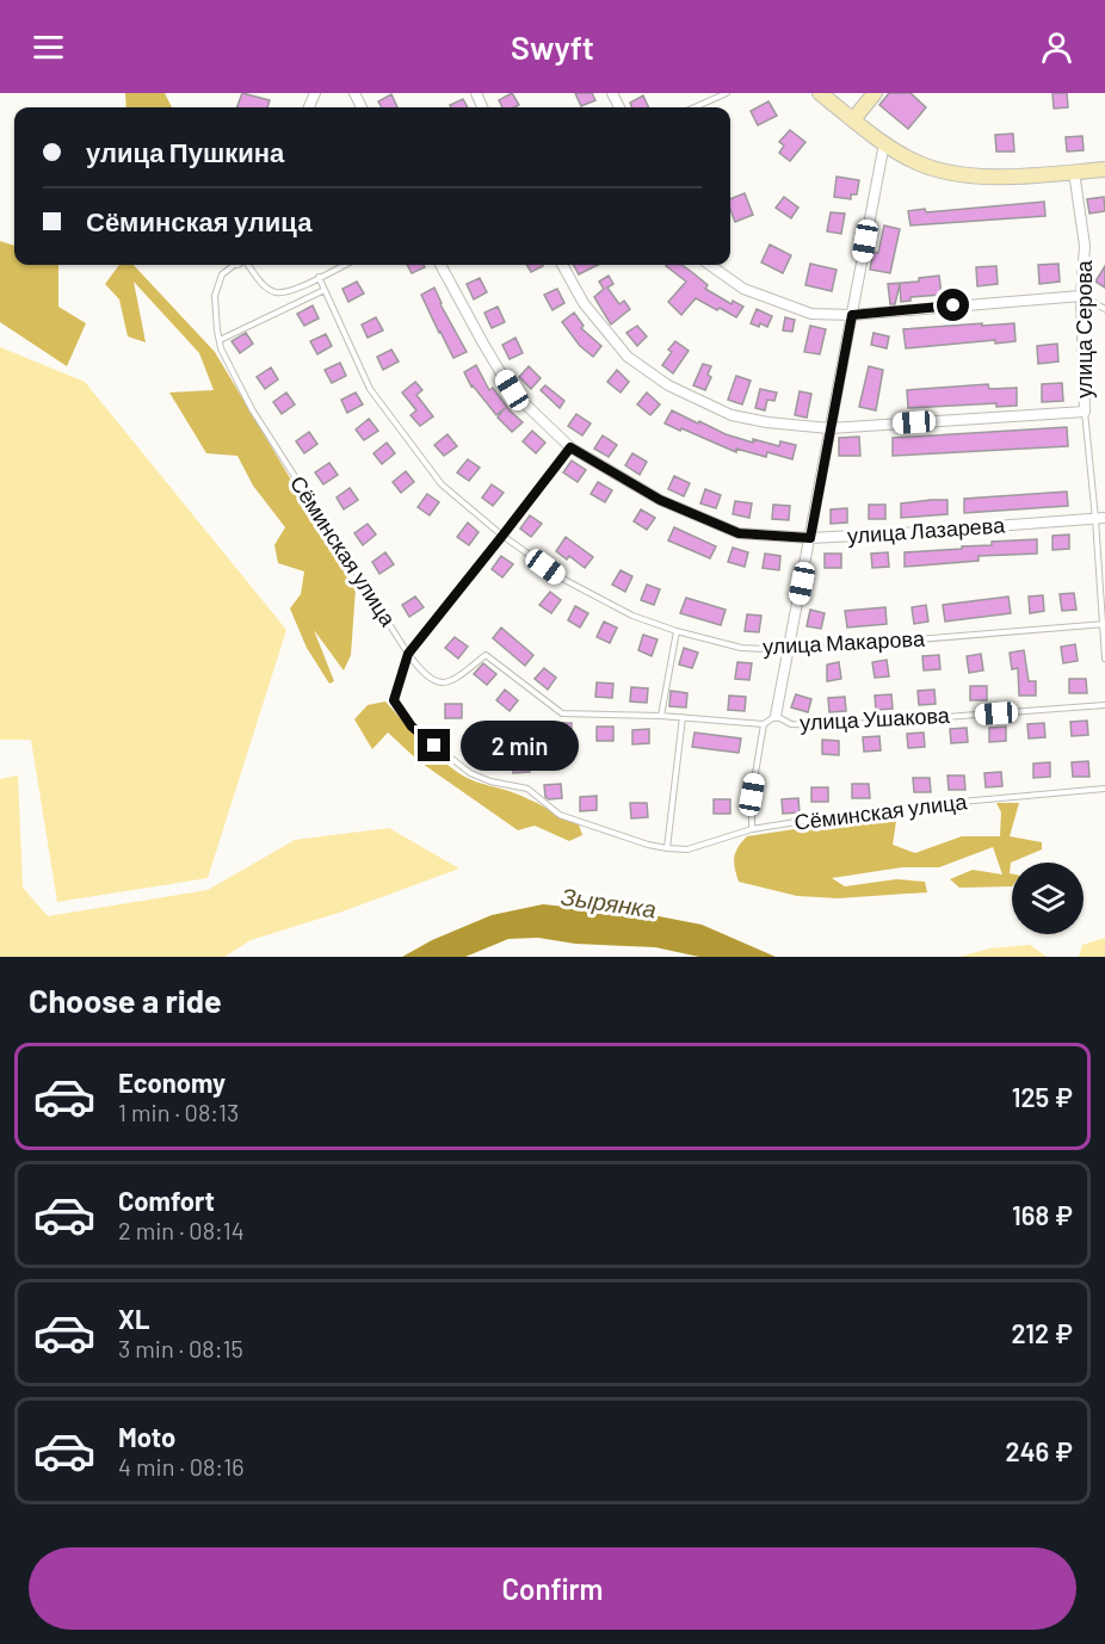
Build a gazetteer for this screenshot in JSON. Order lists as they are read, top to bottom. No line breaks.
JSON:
{"streets":{"street":["улица Серова","улица Лазарева"],"lane":["Сёминская улица","улица Макарова","улица Ушакова"]},"crossings":[["улица Серова","улица Лазарева"],["улица Серова","улица Макарова"]],"water":["Зырянка"],"page":{"header":"Swyft","banner":["улица Пушкина","Сёминская улица"],"bubble":"2 min","heading":"Choose a ride","list":[{"name":"Economy","note":"1 min · 08:13","value":"125 ₽"},{"name":"Comfort","note":"2 min · 08:14","value":"168 ₽"},{"name":"XL","note":"3 min · 08:15","value":"212 ₽"},{"name":"Moto","note":"4 min · 08:16","value":"246 ₽"}],"buttons":"Confirm"}}
